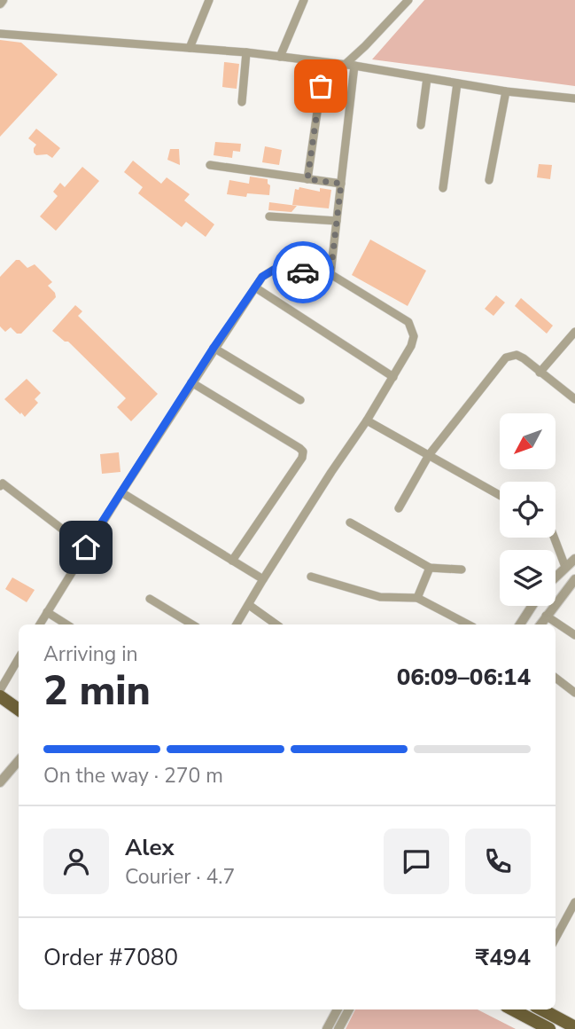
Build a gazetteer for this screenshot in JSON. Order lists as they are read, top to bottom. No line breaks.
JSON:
{"north":"bottom left","page":{"heading":["2 min","Arriving in","06:09–06:14"],"panel":["Alex","Courier · 4.7","Order #7080","₹494"],"bar":"On the way · 270 m"}}
